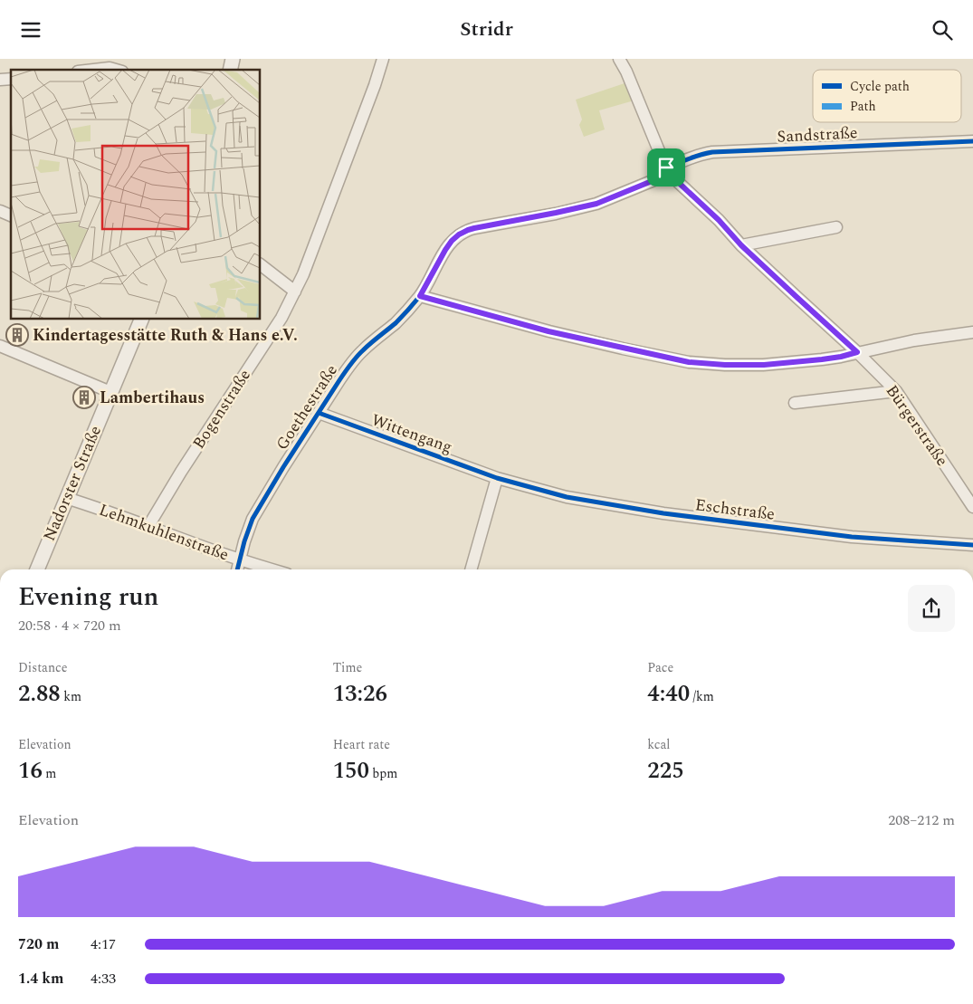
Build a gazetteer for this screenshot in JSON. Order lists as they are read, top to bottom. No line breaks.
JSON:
{"streets":{"street":["Sandstraße","Goethestraße","Bogenstraße","Bürgerstraße","Wittengang","Nadorster Straße","Eschstraße","Lehmkuhlenstraße"]},"crossings":[["Sandstraße","Goethestraße"],["Sandstraße","Bürgerstraße"],["Goethestraße","Bürgerstraße"],["Goethestraße","Wittengang"],["Goethestraße","Lehmkuhlenstraße"],["Bogenstraße","Lehmkuhlenstraße"],["Wittengang","Eschstraße"],["Nadorster Straße","Lehmkuhlenstraße"]],"places":{"building":["Kindertagesstätte Ruth & Hans e.V.","Lambertihaus"]},"legend":["Cycle path","Path"],"page":{"header":"Stridr","heading":["Evening run","20:58 · 4 × 720 m"],"stats":[["Distance","2.88 km"],["Time","13:26"],["Pace","4:40 /km"],["Elevation","16 m"],["Heart rate","150 bpm"],["kcal","225"]],"chart":["Elevation","208–212 m"],"list":[{"name":"720 m","note":"4:17"},{"name":"1.4 km","note":"4:33"}]}}
